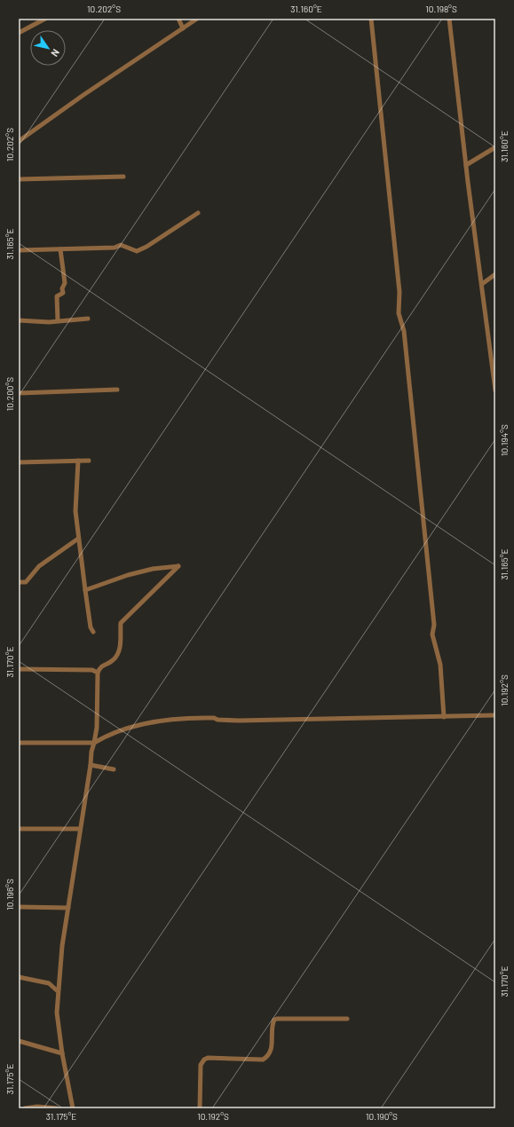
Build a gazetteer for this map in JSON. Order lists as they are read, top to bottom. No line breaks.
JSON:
{"north":"bottom right","coordinates":["10.202°S","31.160°E","10.198°S","31.165°E","10.200°S","10.194°S","31.170°E","10.192°S","10.196°S","31.175°E","10.190°S"]}
